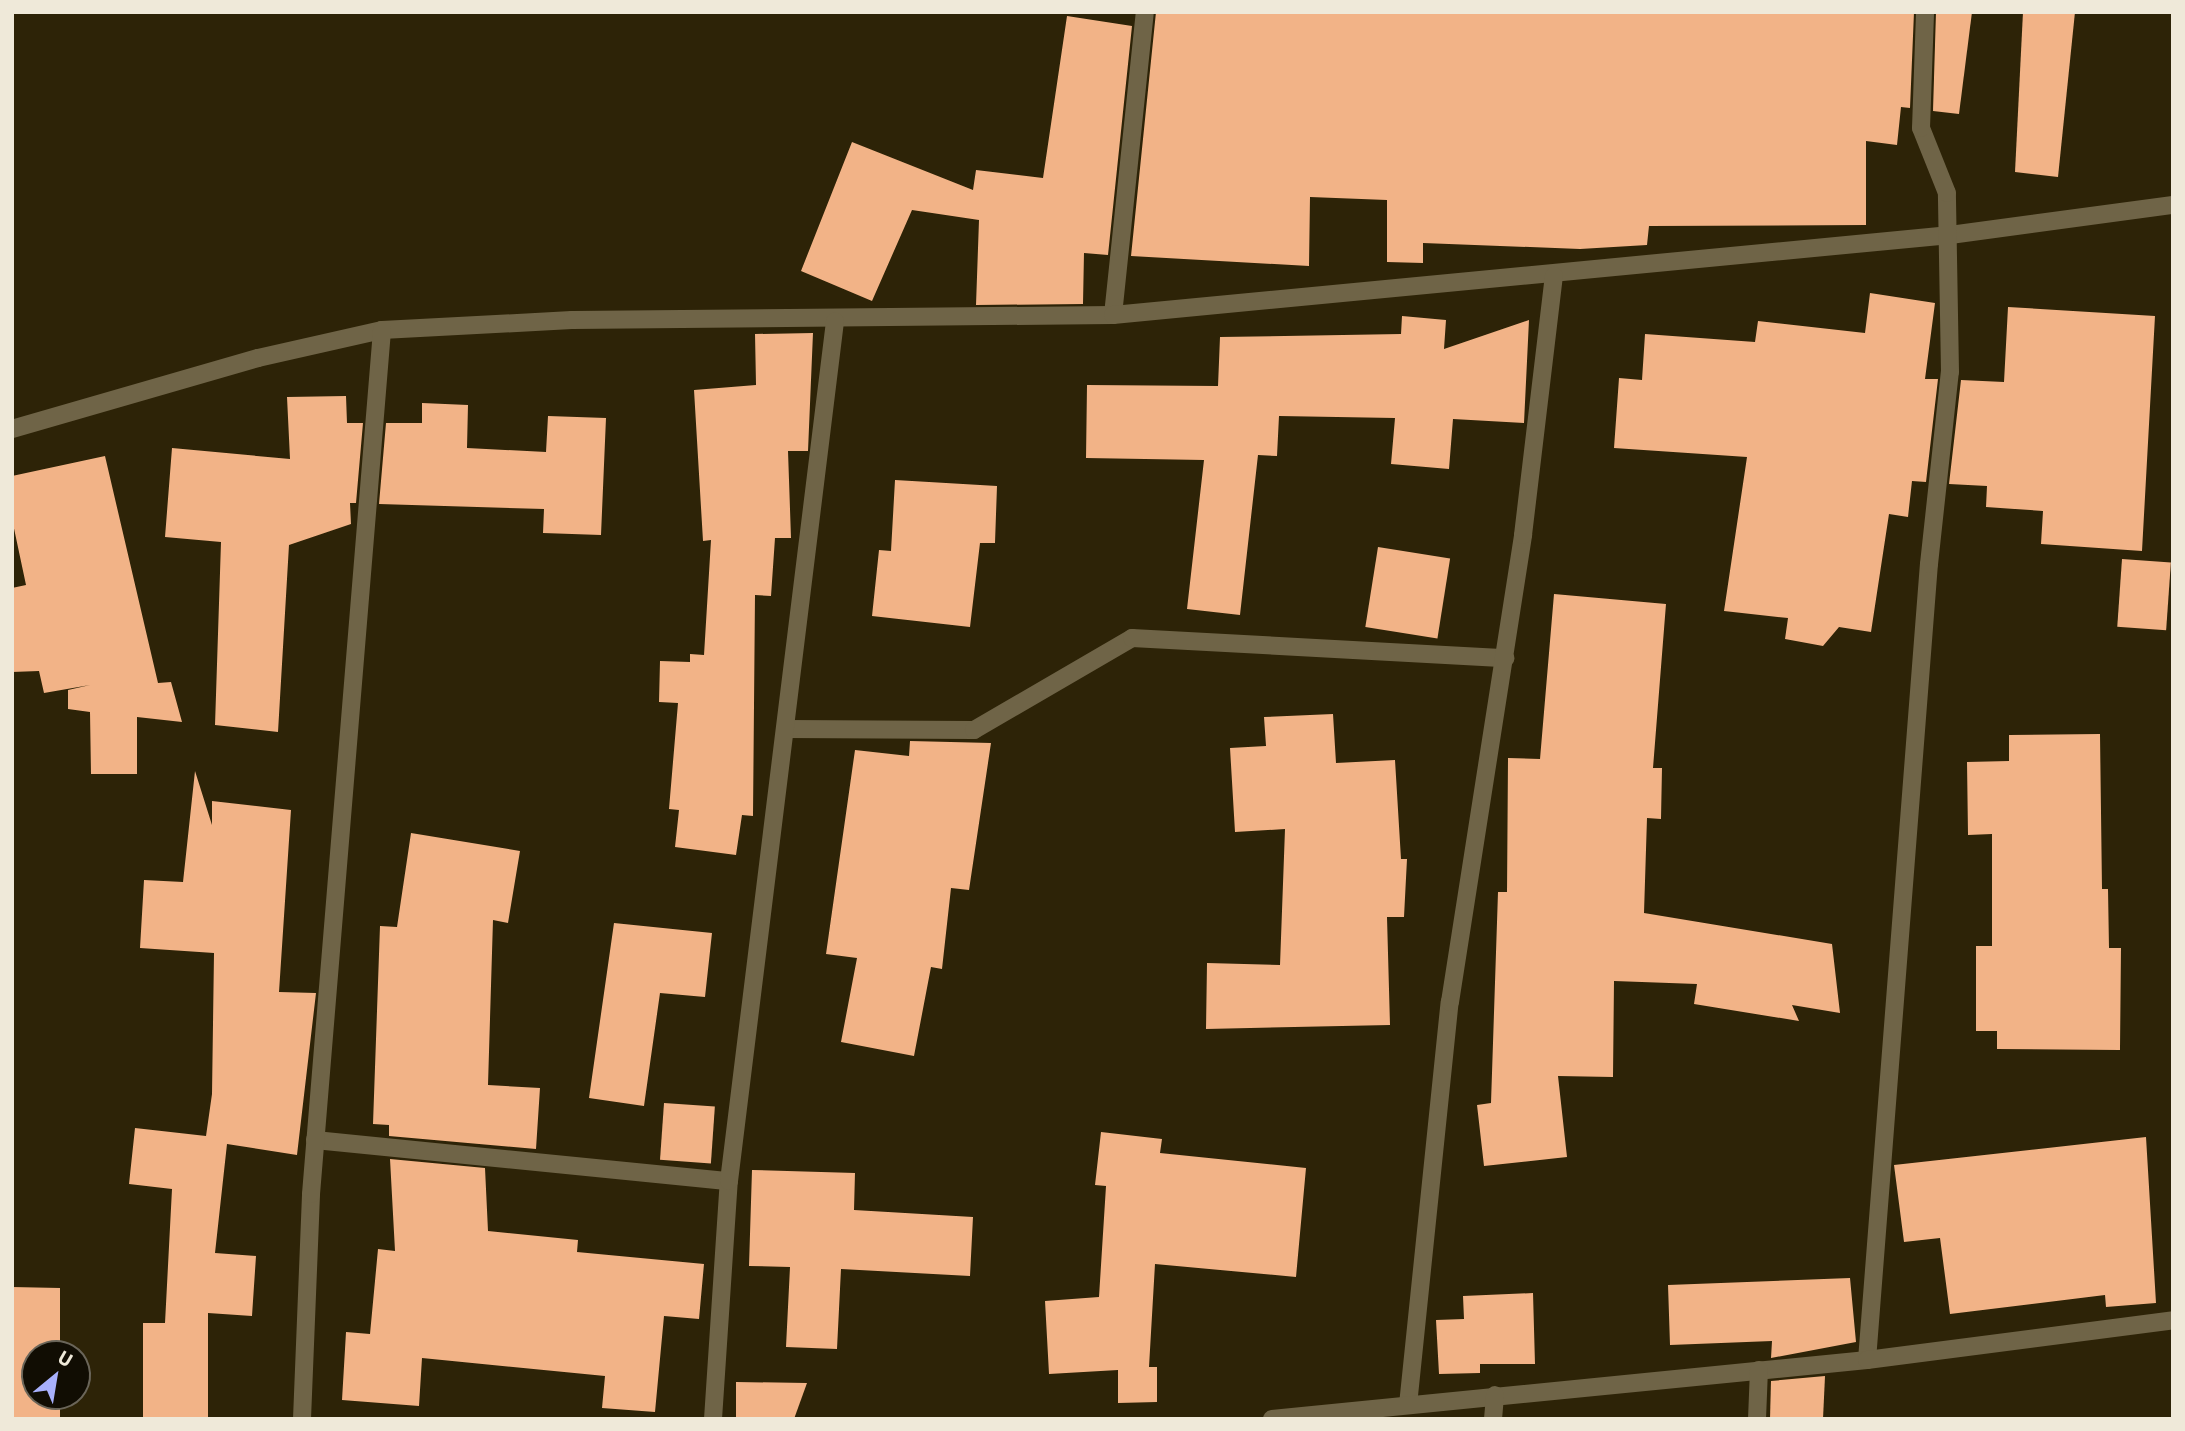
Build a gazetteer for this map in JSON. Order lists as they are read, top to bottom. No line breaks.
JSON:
{"north":"top right"}
